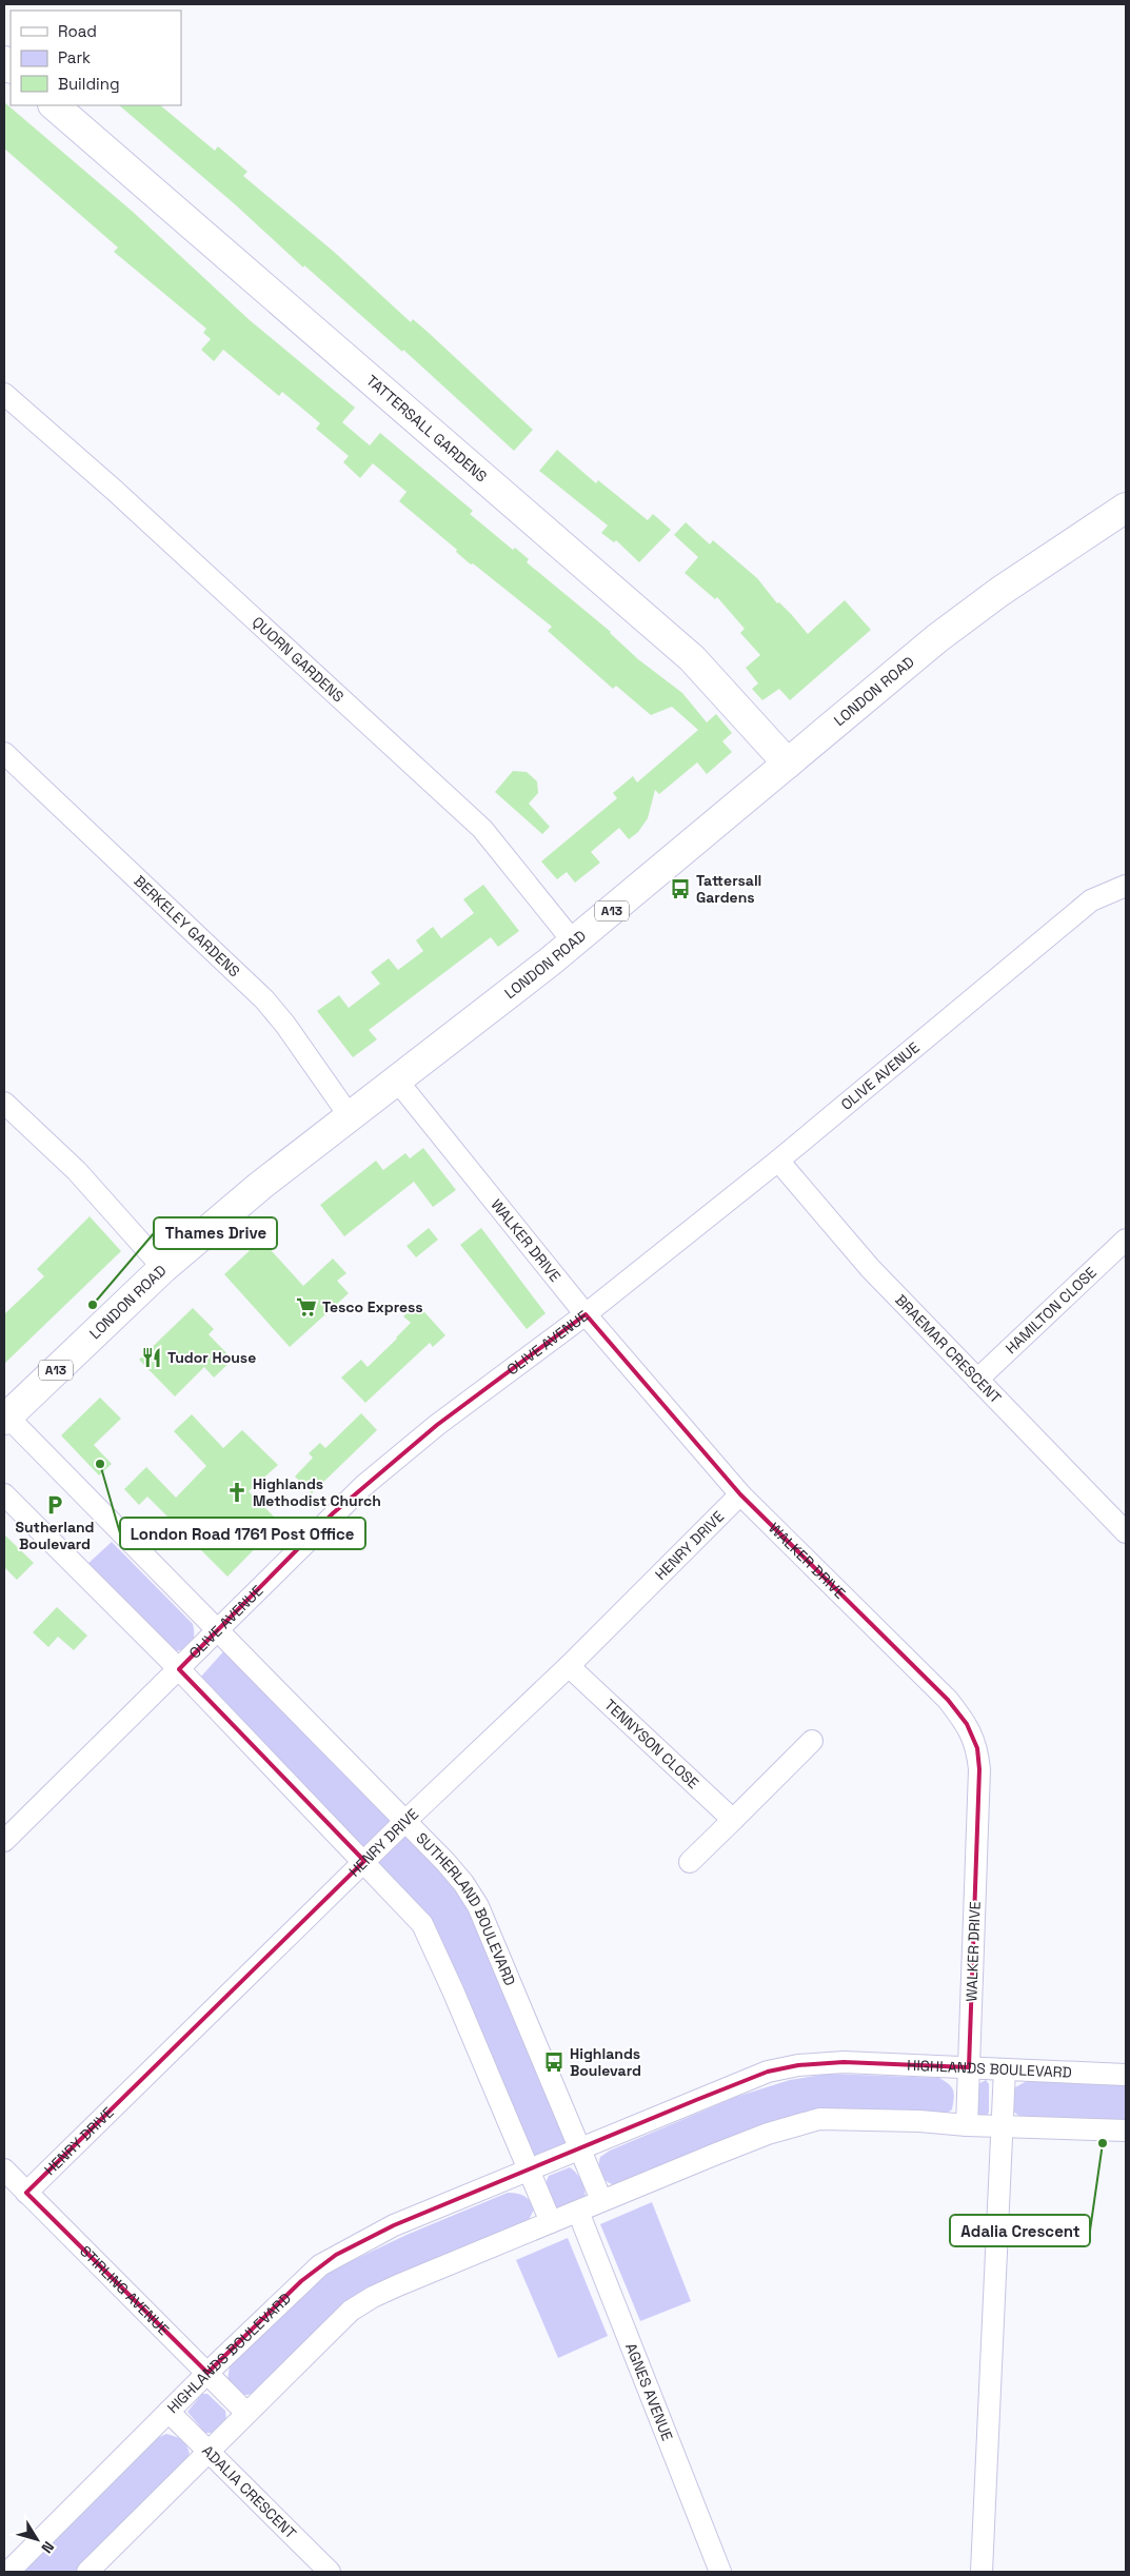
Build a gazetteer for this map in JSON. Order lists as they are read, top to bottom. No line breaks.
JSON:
{"streets":{"main road":["TATTERSALL GARDENS","LONDON ROAD","A13"],"street":["QUORN GARDENS","BERKELEY GARDENS","OLIVE AVENUE","WALKER DRIVE","HAMILTON CLOSE","BRAEMAR CRESCENT","HENRY DRIVE","TENNYSON CLOSE","SUTHERLAND BOULEVARD","HIGHLANDS BOULEVARD","STIRLING AVENUE","AGNES AVENUE","ADALIA CRESCENT"]},"crossings":[["TATTERSALL GARDENS","LONDON ROAD"],["QUORN GARDENS","LONDON ROAD"],["LONDON ROAD","BERKELEY GARDENS"],["LONDON ROAD","WALKER DRIVE"],["LONDON ROAD","SUTHERLAND BOULEVARD"],["OLIVE AVENUE","WALKER DRIVE"],["OLIVE AVENUE","BRAEMAR CRESCENT"],["OLIVE AVENUE","SUTHERLAND BOULEVARD"],["WALKER DRIVE","HENRY DRIVE"],["WALKER DRIVE","HIGHLANDS BOULEVARD"],["HAMILTON CLOSE","BRAEMAR CRESCENT"],["HENRY DRIVE","TENNYSON CLOSE"],["HENRY DRIVE","SUTHERLAND BOULEVARD"],["HENRY DRIVE","STIRLING AVENUE"],["SUTHERLAND BOULEVARD","HIGHLANDS BOULEVARD"],["HIGHLANDS BOULEVARD","STIRLING AVENUE"],["HIGHLANDS BOULEVARD","ADALIA CRESCENT"]],"places":{"bus stop":["Tattersall Gardens","Highlands Boulevard"],"other":["Thames Drive","London Road 1761 Post Office","Adalia Crescent"],"supermarket":["Tesco Express"],"restaurant":["Tudor House"],"church":["Highlands Methodist Church"],"parking":["Sutherland Boulevard"]},"legend":["Road","Park","Building"],"north":"bottom right"}
